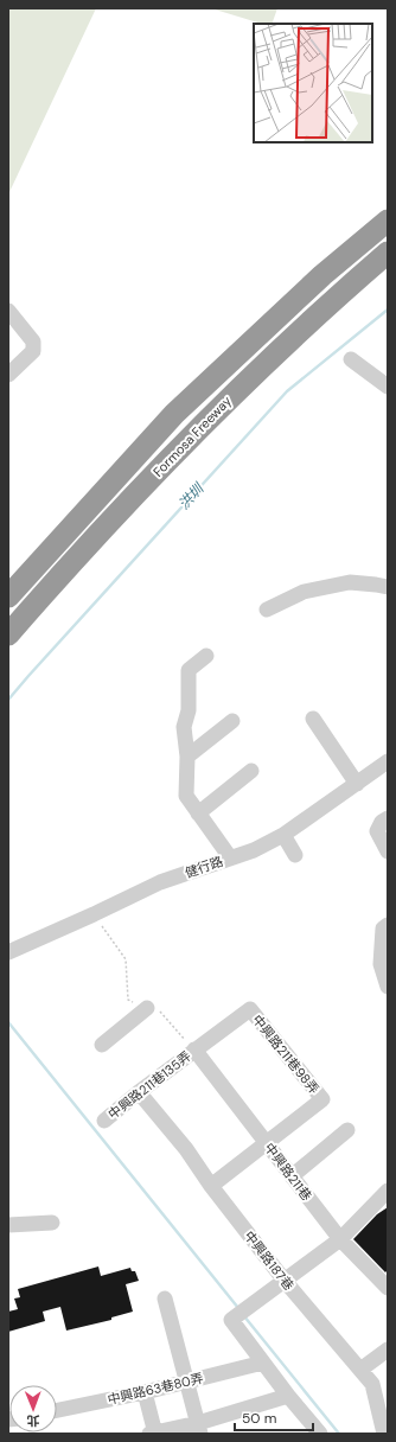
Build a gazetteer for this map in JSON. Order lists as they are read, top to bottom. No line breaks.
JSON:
{"streets":{"highway":["Formosa Freeway"],"street":["健行路","中興路211巷98弄","中興路211巷135弄","中興路211巷","中興路187巷","中興路63巷80弄"]},"crossings":[["中興路211巷98弄","中興路211巷135弄"],["中興路211巷98弄","中興路211巷"],["中興路211巷98弄","中興路187巷"],["中興路211巷135弄","中興路211巷"],["中興路211巷135弄","中興路187巷"]],"water":["洪圳"],"scale_bar":"50 m","north":"bottom"}
